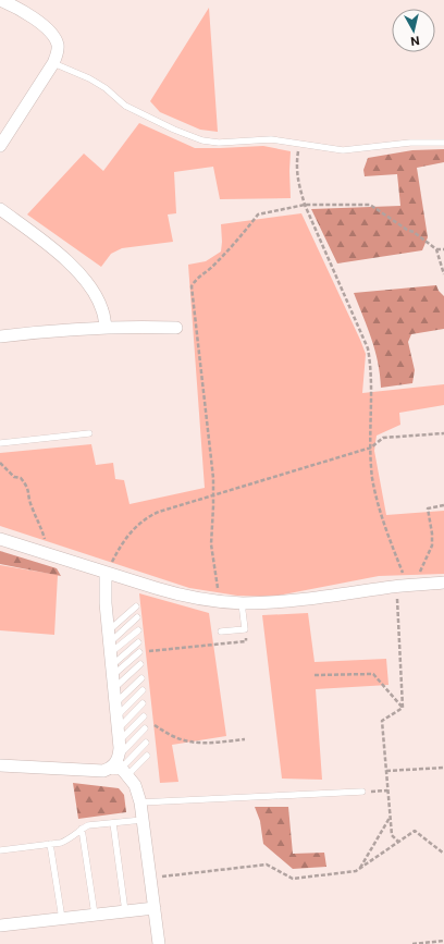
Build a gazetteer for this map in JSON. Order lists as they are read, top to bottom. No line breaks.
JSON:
{"north":"bottom"}
